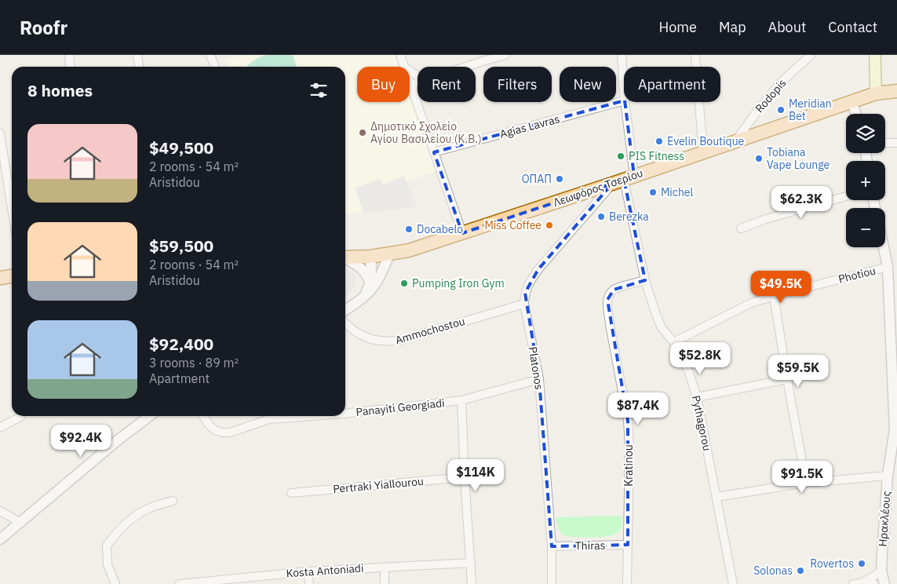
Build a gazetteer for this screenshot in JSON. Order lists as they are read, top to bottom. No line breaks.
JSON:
{"streets":{"main road":["Λεωφόρος Τσερίου"],"street":["Rodopis","Agias Lavras","Photiou","Ammochostou","Platonos","Panayiti Georgiadi","Pythagorou","Kratinou","Pertraki Yiallourou","Ηρακλέους","Thiras","Kosta Antoniadi"]},"crossings":[["Rodopis","Λεωφόρος Τσερίου"],["Λεωφόρος Τσερίου","Platonos"],["Λεωφόρος Τσερίου","Pythagorou"],["Photiou","Pythagorou"],["Photiou","Ηρακλέους"],["Ammochostou","Platonos"],["Platonos","Panayiti Georgiadi"],["Platonos","Pythagorou"],["Platonos","Thiras"],["Pythagorou","Kratinou"],["Kratinou","Thiras"]],"places":["Meridian Bet","Δημοτικό Σχολείο Αγίου Βασιλείου (Κ.Β.)","Evelin Boutique","PIS Fitness","Tobiana Vape Lounge","ΟΠΑΠ","Michel","Berezka","Miss Coffee","Docabelo","Pumping Iron Gym","Rovertos","Solonas"],"page":{"header":"Roofr","nav":["Home","Map","About","Contact"],"chip":["Buy","Rent","Filters","New","Apartment"],"heading":"8 homes","map_buttons":["+","−"],"list":[{"name":"$49,500","note":"2 rooms · 54 m² · Aristidou"},{"name":"$59,500","note":"2 rooms · 54 m² · Aristidou"},{"name":"$92,400","note":"3 rooms · 89 m² · Apartment"}],"price":["$62.3K","$49.5K","$52.8K","$59.5K","$87.4K","$92.4K","$114K","$91.5K"]}}
